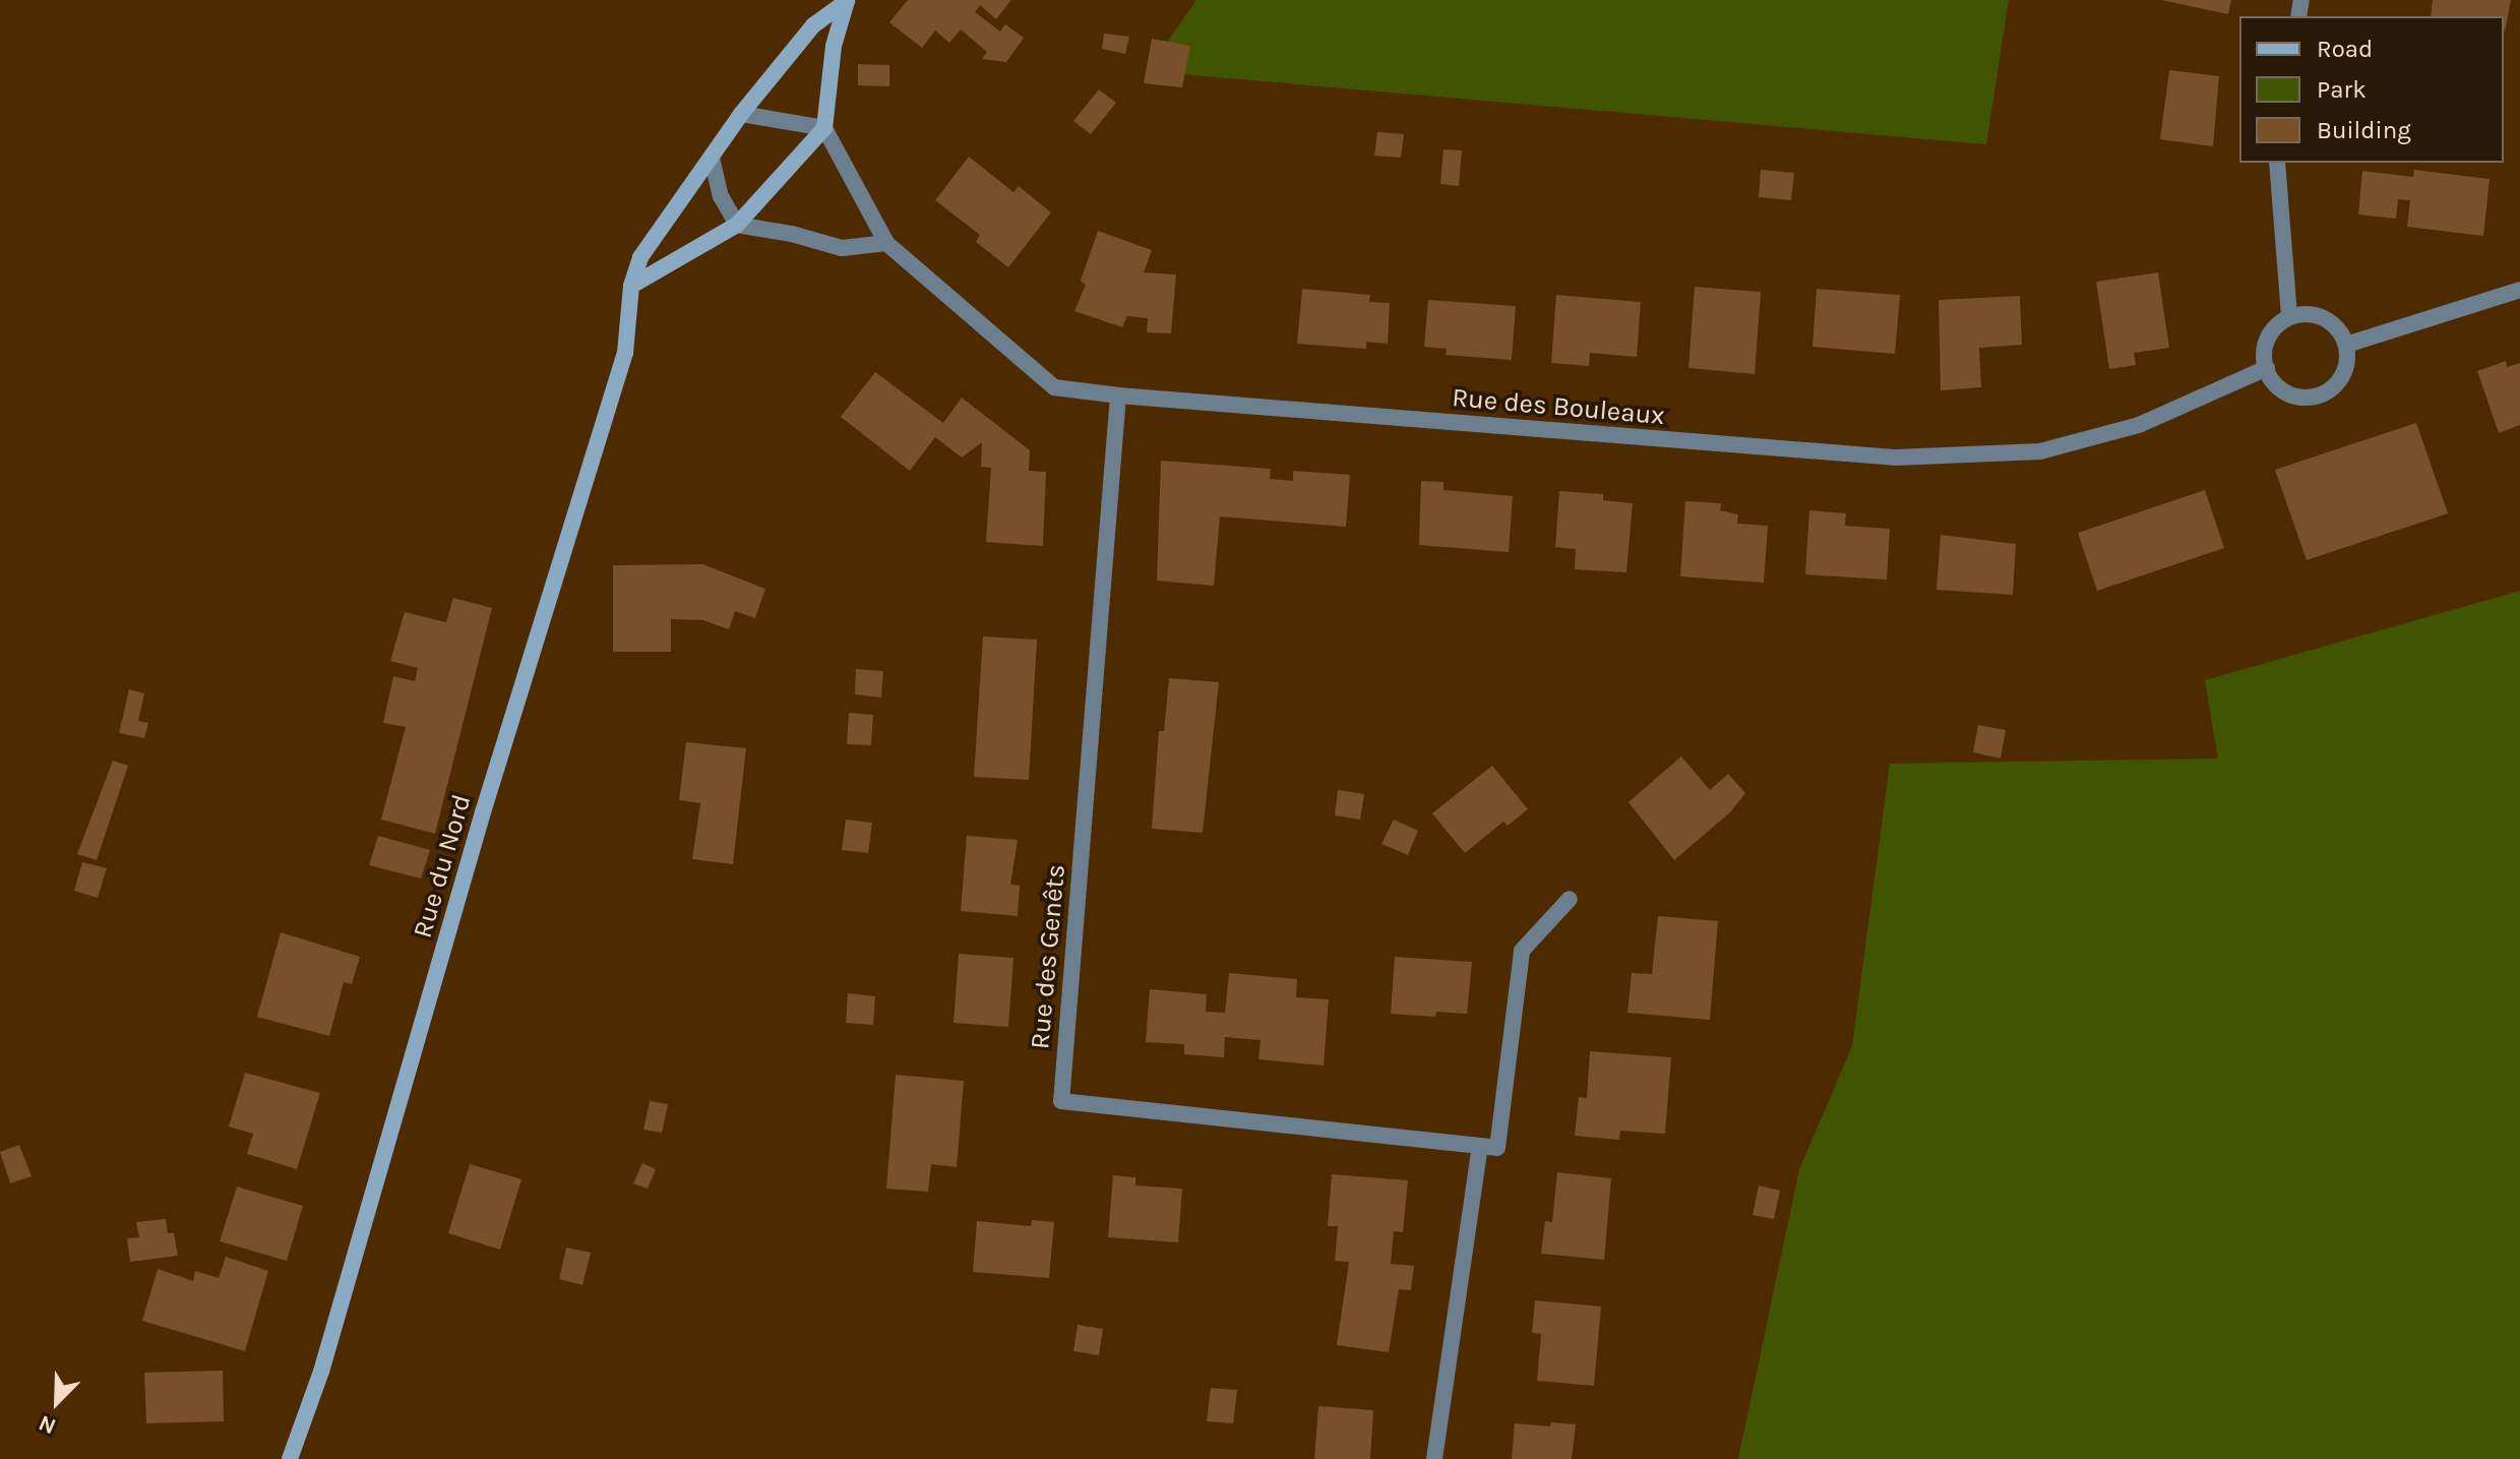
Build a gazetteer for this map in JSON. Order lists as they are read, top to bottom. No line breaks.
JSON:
{"streets":{"street":["Rue des Bouleaux","Rue du Nord","Rue des Genêts"]},"crossings":[["Rue des Bouleaux","Rue du Nord"],["Rue des Bouleaux","Rue des Genêts"]],"legend":["Road","Park","Building"],"north":"bottom left"}
